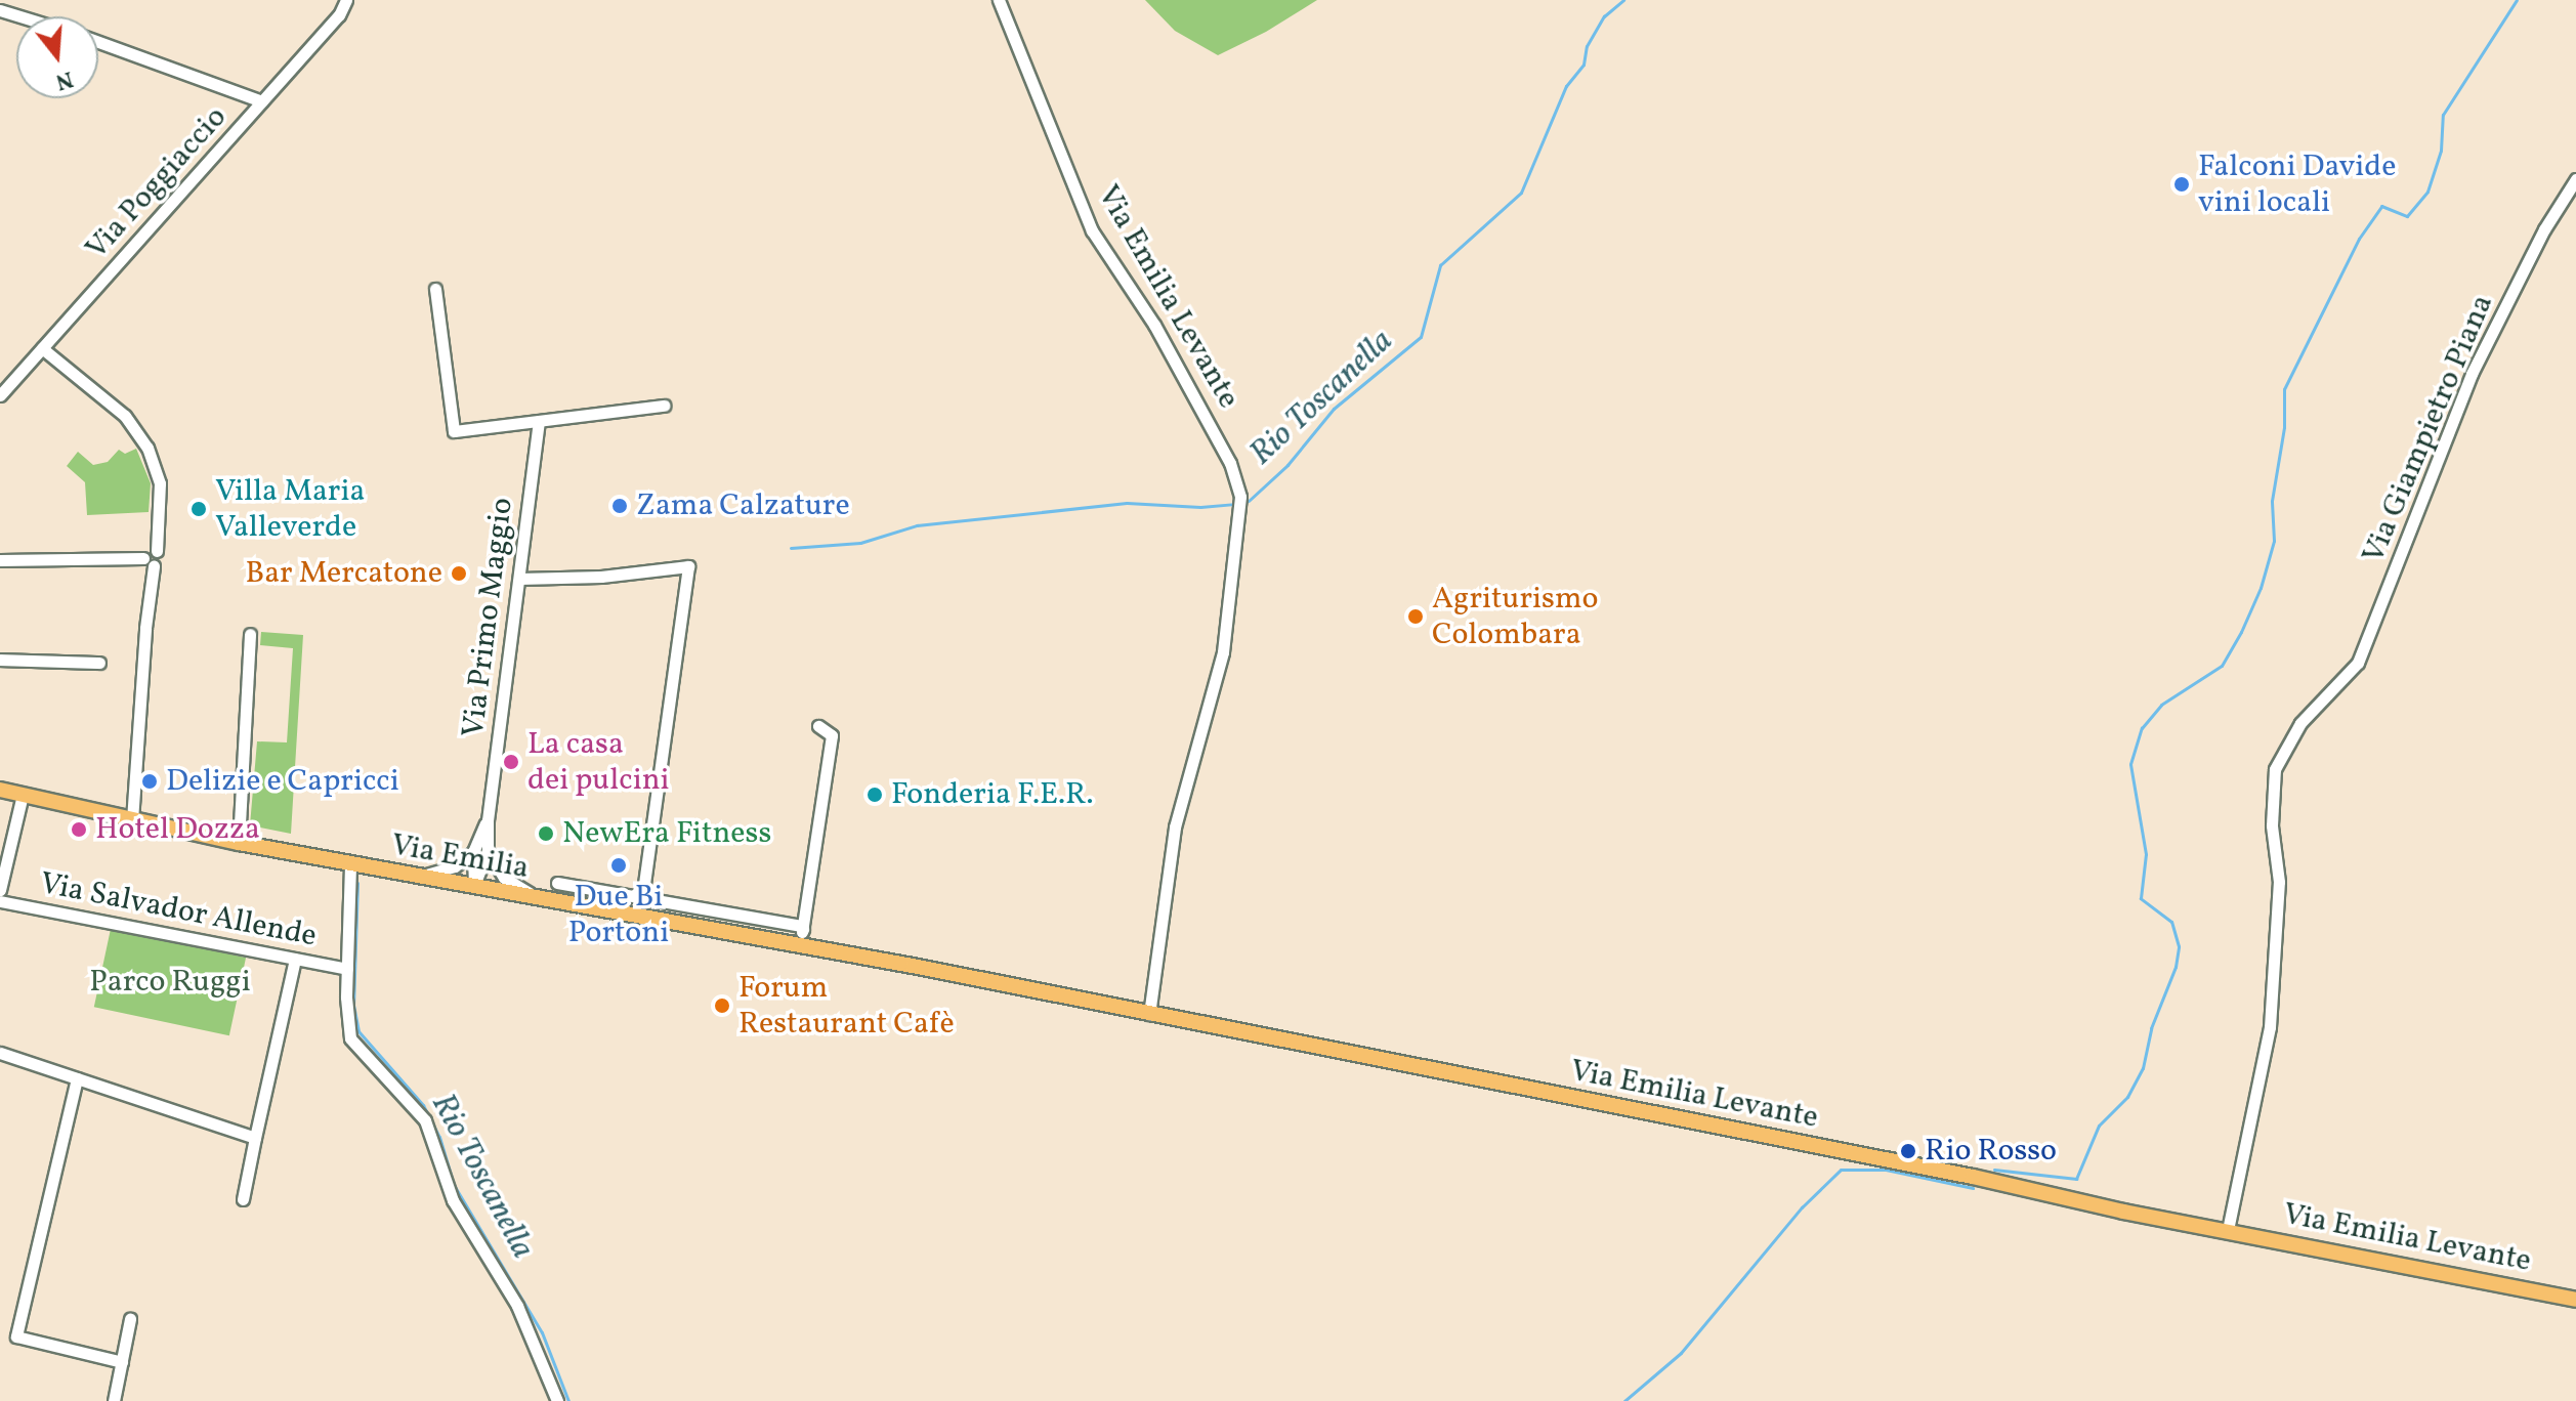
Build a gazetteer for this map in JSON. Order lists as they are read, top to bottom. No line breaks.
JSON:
{"streets":{"main road":["Via Emilia Levante","Via Emilia"],"street":["Via Poggiaccio","Via Giampietro Piana","Via Primo Maggio","Via Salvador Allende"]},"crossings":[["Via Emilia Levante","Via Giampietro Piana"],["Via Emilia Levante","Via Emilia"],["Via Primo Maggio","Via Emilia"]],"water":["Rio Toscanella"],"parks":["Parco Ruggi"],"places":["Falconi Davide vini locali","Zama Calzature","Villa Maria Valleverde","Bar Mercatone","Agriturismo Colombara","La casa dei pulcini","Delizie e Capricci","Fonderia F.E.R.","Hotel Dozza","NewEra Fitness","Due Bi Portoni","Forum Restaurant Cafè","Rio Rosso"],"north":"bottom"}
